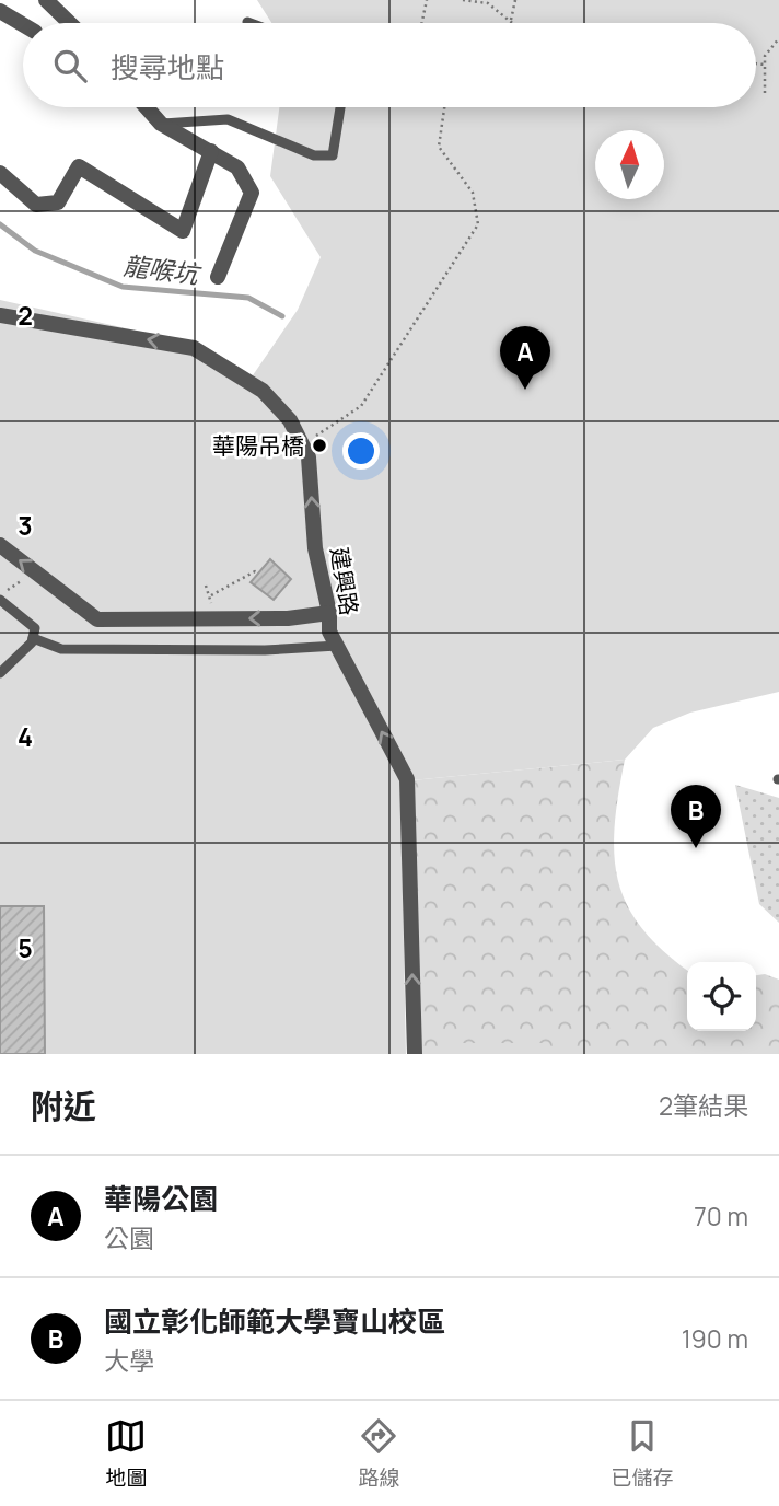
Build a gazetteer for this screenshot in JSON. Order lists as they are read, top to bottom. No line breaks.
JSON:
{"streets":{"street":["建興路"]},"one_way":["建興路"],"water":["龍喉坑"],"places":["華陽吊橋"],"north":"top","page":{"search":"搜尋地點","pins":["A","B"],"heading":["附近","2筆結果"],"list":[{"mark":"A","name":"華陽公園","note":"公園","value":"70 m"},{"mark":"B","name":"國立彰化師範大學寶山校區","note":"大學","value":"190 m"}],"nav":["地圖","路線","已儲存"]},"grid":{"rows":["2","3","4","5"]}}
